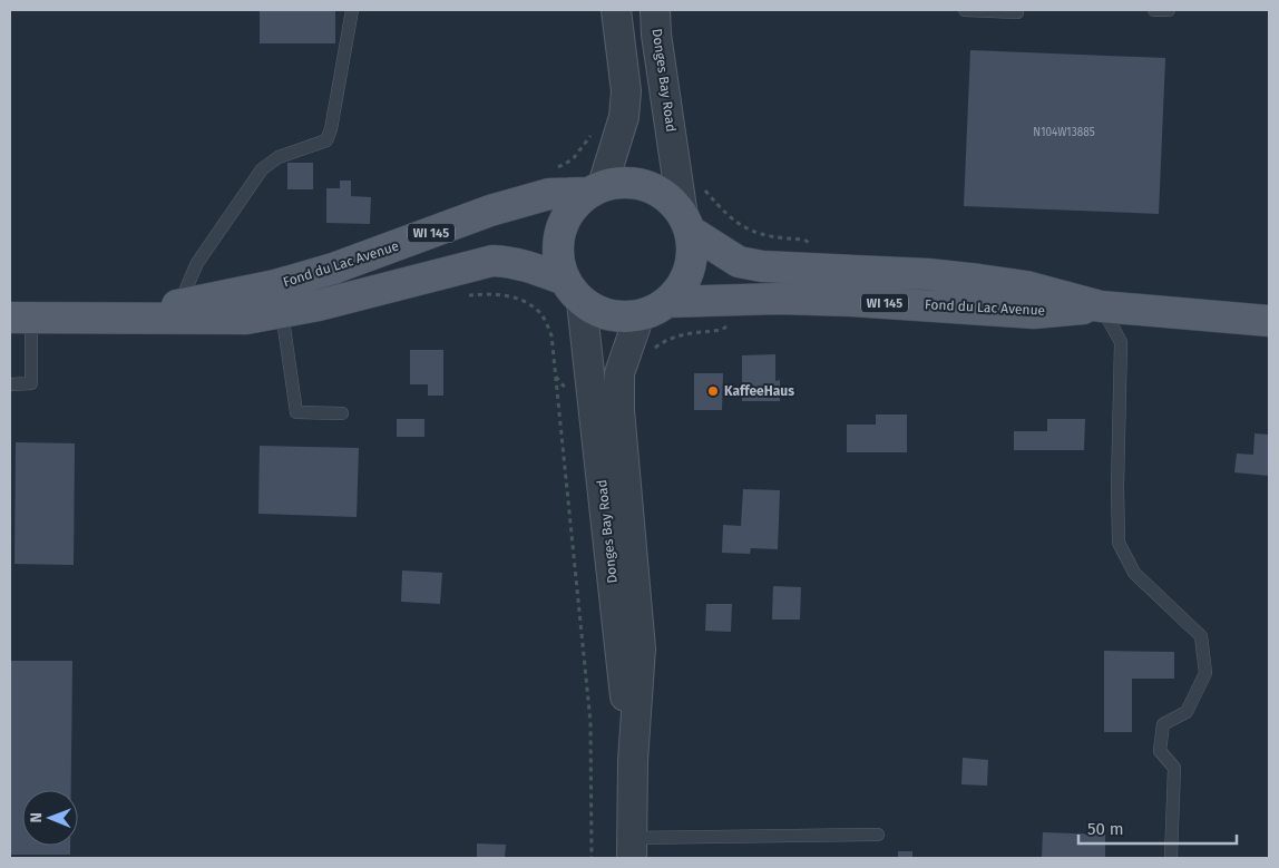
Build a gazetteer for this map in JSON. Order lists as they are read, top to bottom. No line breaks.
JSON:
{"streets":{"main road":["WI 145","Fond du Lac Avenue"],"street":["Donges Bay Road"]},"crossings":[["Donges Bay Road","WI 145"],["Donges Bay Road","Fond du Lac Avenue"],["WI 145","Fond du Lac Avenue"]],"places":["KaffeeHaus"],"house_numbers":["N104W13885"],"scale_bar":"50 m","north":"left"}
